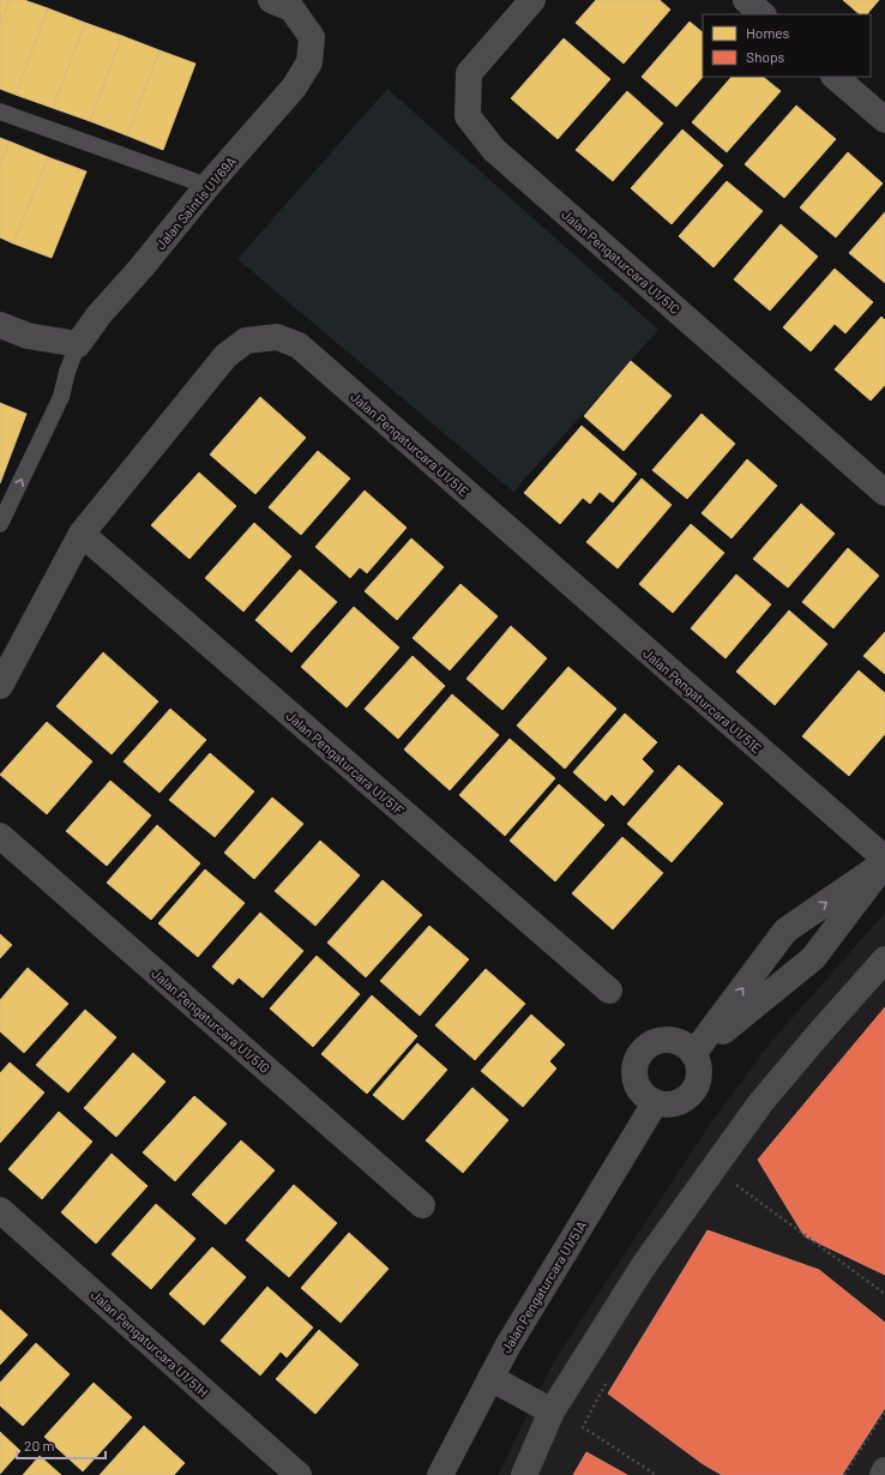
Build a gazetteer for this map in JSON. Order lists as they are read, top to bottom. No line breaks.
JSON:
{"streets":{"street":["Jalan Saintis U1/69A","Jalan Pengaturcara U1/51C","Jalan Pengaturcara U1/51E","Jalan Pengaturcara U1/51F","Jalan Pengaturcara U1/51G","Jalan Pengaturcara U1/51A","Jalan Pengaturcara U1/51H"]},"crossings":[["Jalan Pengaturcara U1/51E","Jalan Pengaturcara U1/51F"]],"legend":["Homes","Shops"],"scale_bar":"20 m"}
